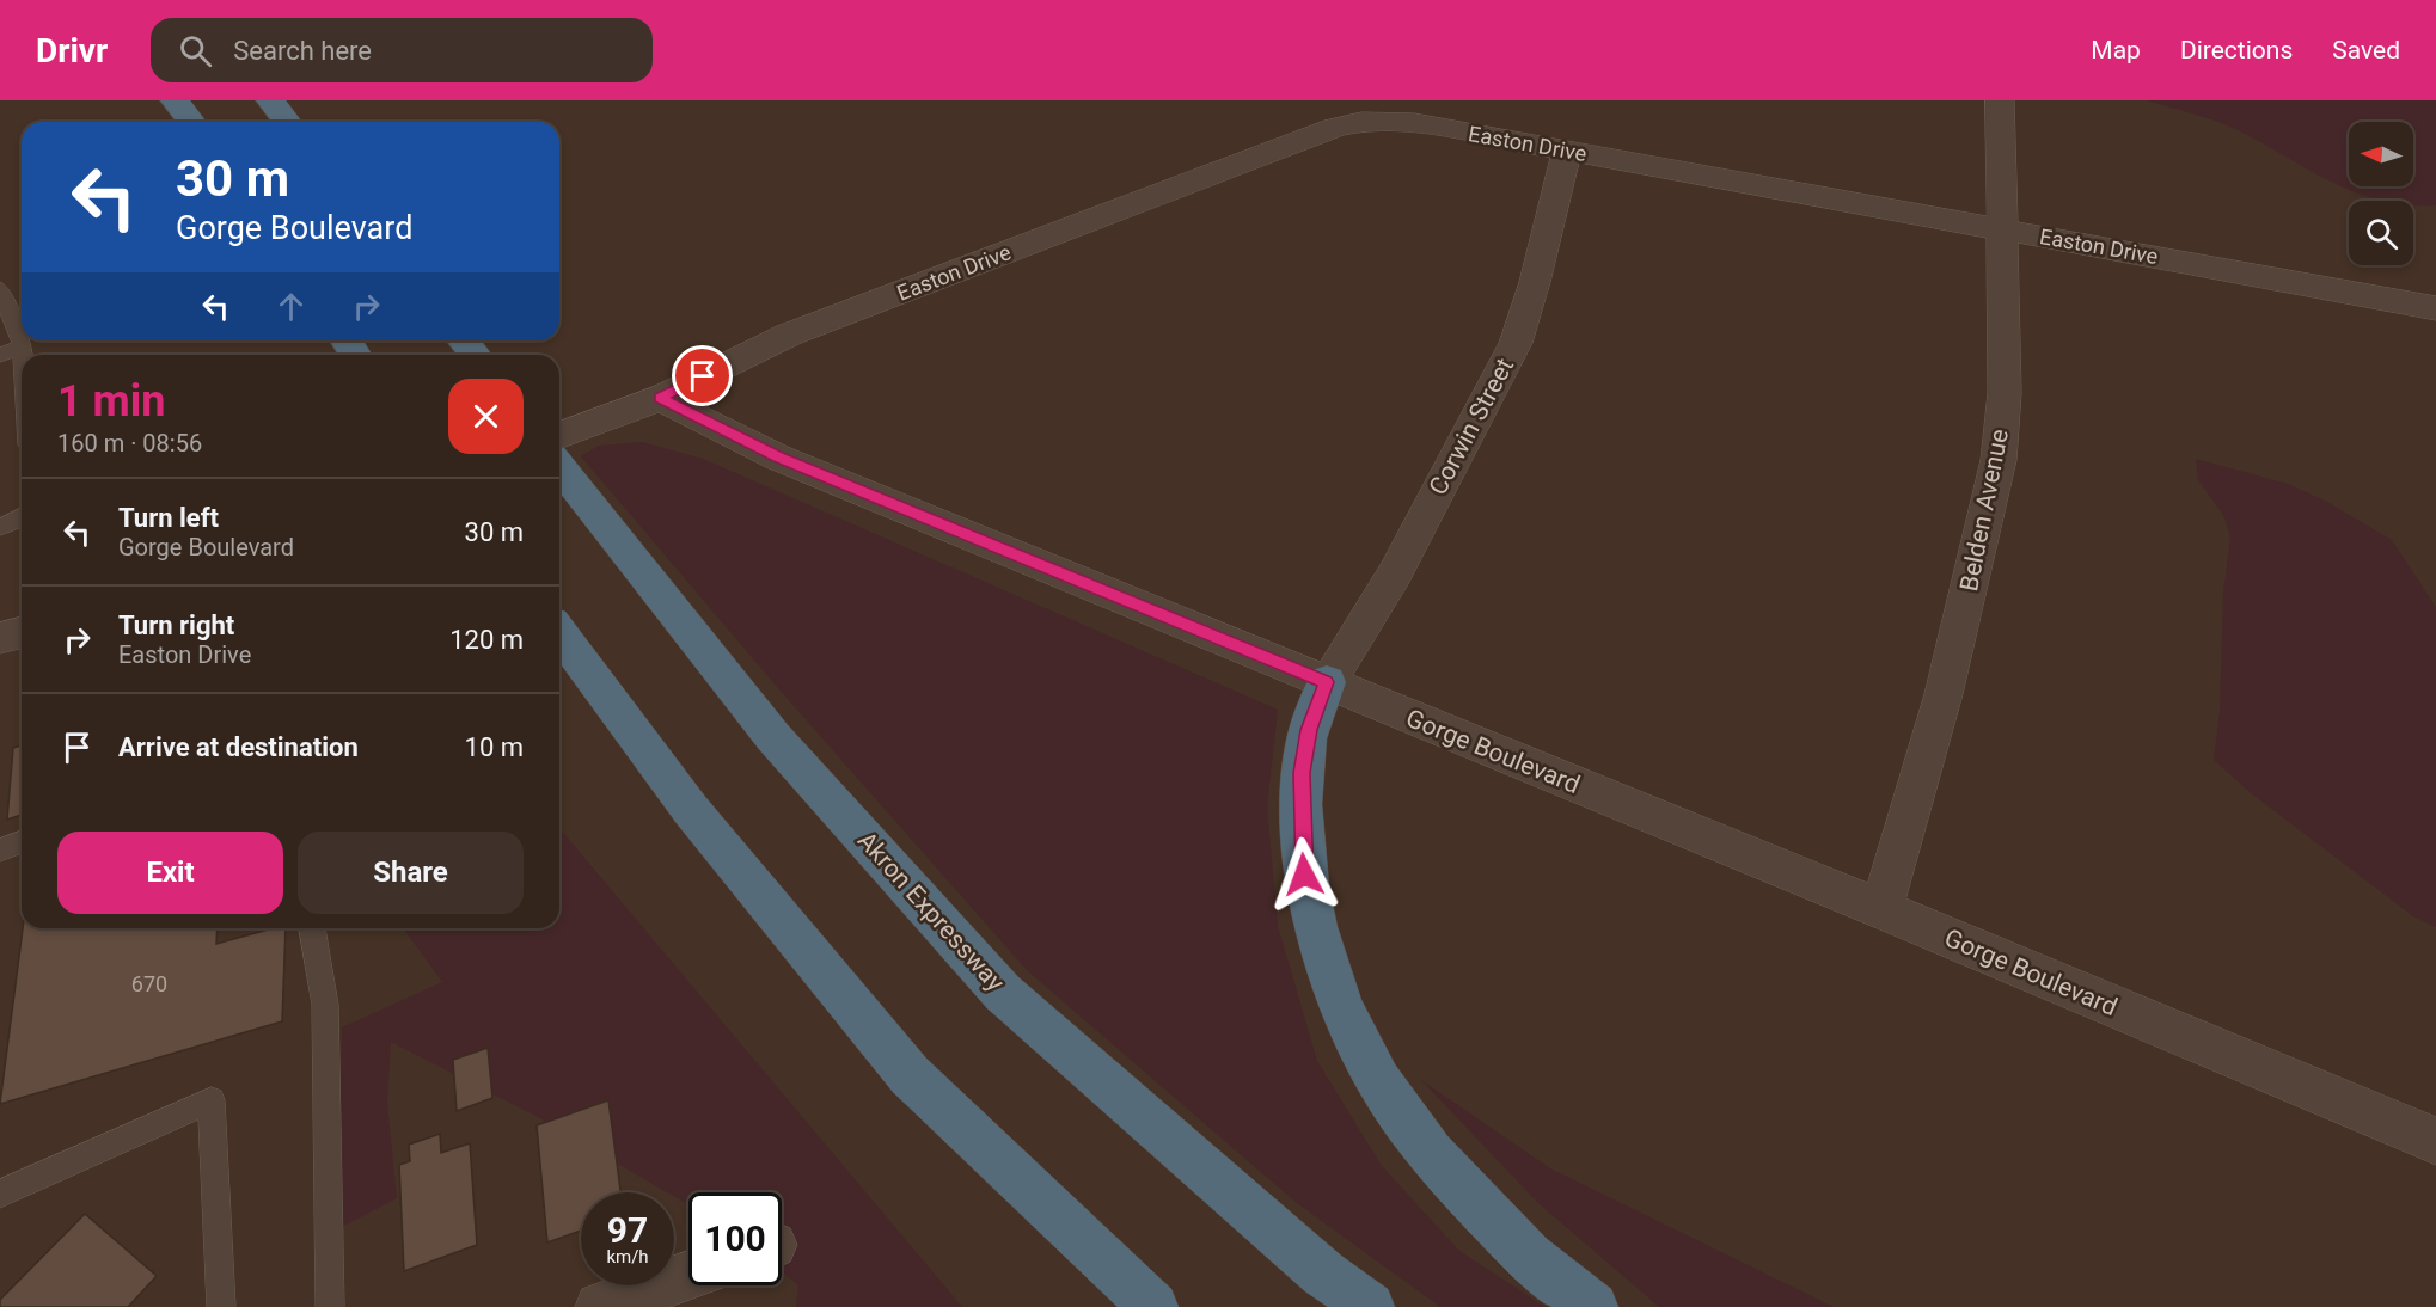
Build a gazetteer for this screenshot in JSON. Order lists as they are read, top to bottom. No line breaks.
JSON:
{"streets":{"highway":["Akron Expressway"],"street":["Easton Drive","Corwin Street","Belden Avenue","Gorge Boulevard"]},"crossings":[["Easton Drive","Corwin Street"],["Easton Drive","Belden Avenue"],["Easton Drive","Gorge Boulevard"],["Corwin Street","Gorge Boulevard"],["Belden Avenue","Gorge Boulevard"]],"house_numbers":["670"],"north":"left","page":{"header":"Drivr","search":"Search here","nav":["Map","Directions","Saved"],"turn":["30 m","Gorge Boulevard"],"heading":["1 min","160 m · 08:56"],"list":[{"name":"Turn left","note":"Gorge Boulevard","value":"30 m"},{"name":"Turn right","note":"Easton Drive","value":"120 m"},{"name":"Arrive at destination","value":"10 m"}],"buttons":["Exit","Share"],"speed":"97 km/h","limit":"100"}}
